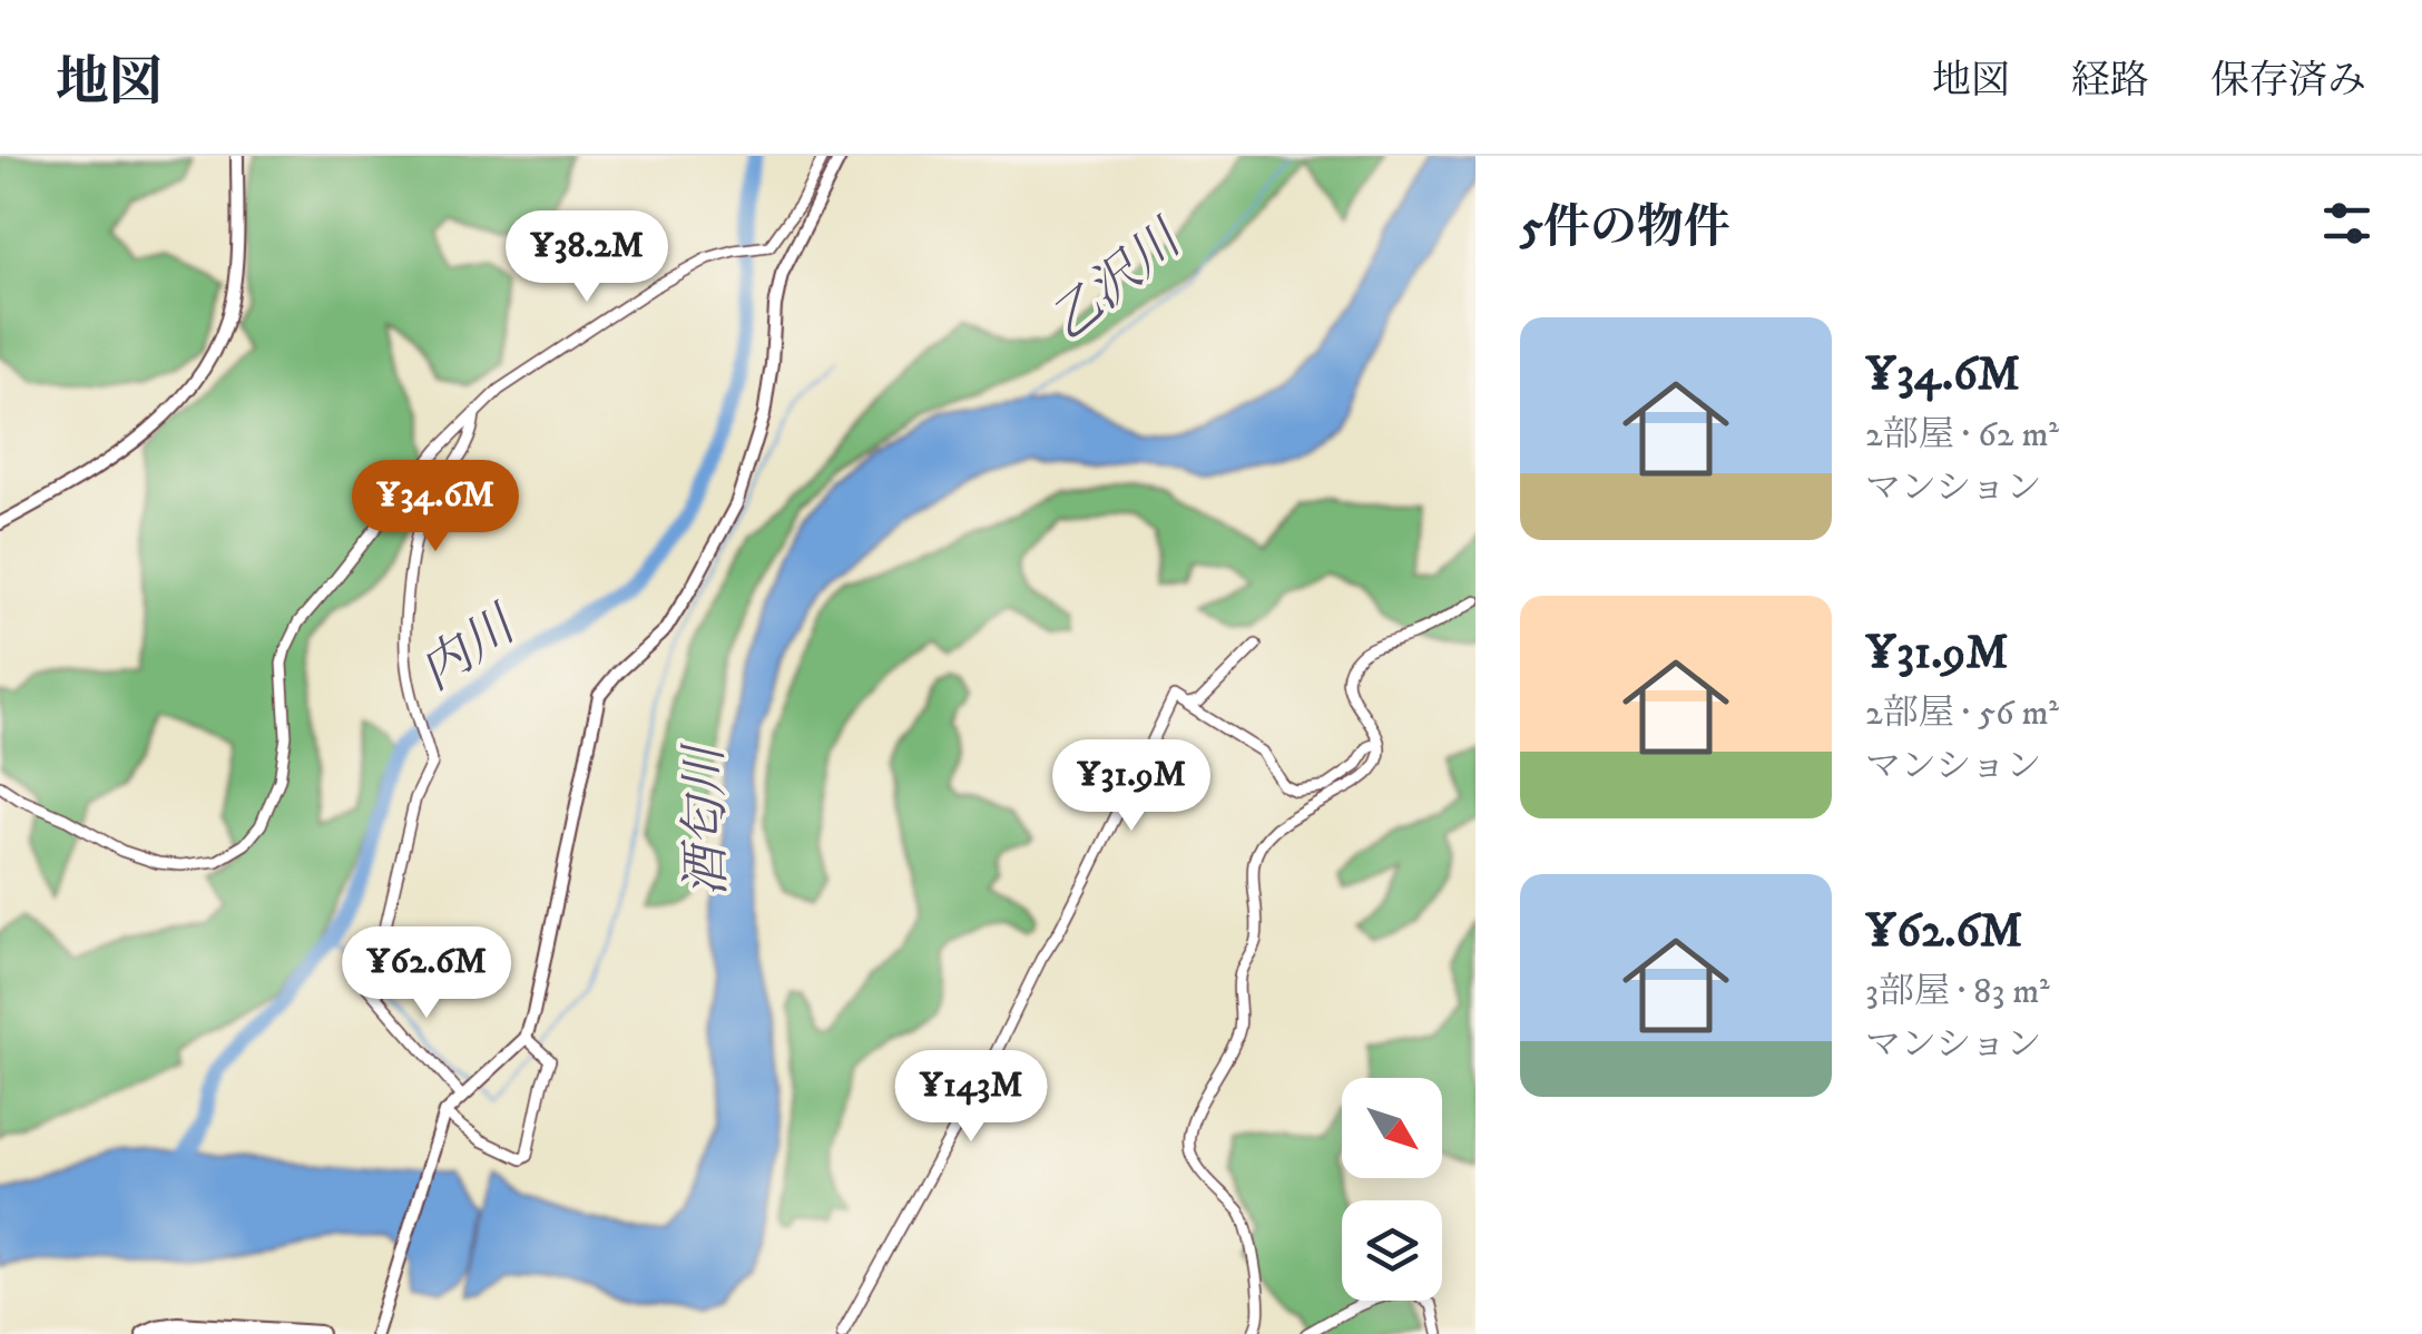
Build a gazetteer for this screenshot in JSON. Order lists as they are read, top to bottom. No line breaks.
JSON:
{"water":["乙沢川","内川","酒匂川"],"north":"bottom right","page":{"header":"地図","nav":["地図","経路","保存済み"],"heading":"5件の物件","price":["¥38.2M","¥34.6M","¥31.9M","¥62.6M","¥143M"],"list":[{"name":"¥34.6M","note":"2部屋 · 62 m² · マンション"},{"name":"¥31.9M","note":"2部屋 · 56 m² · マンション"},{"name":"¥62.6M","note":"3部屋 · 83 m² · マンション"}]}}
